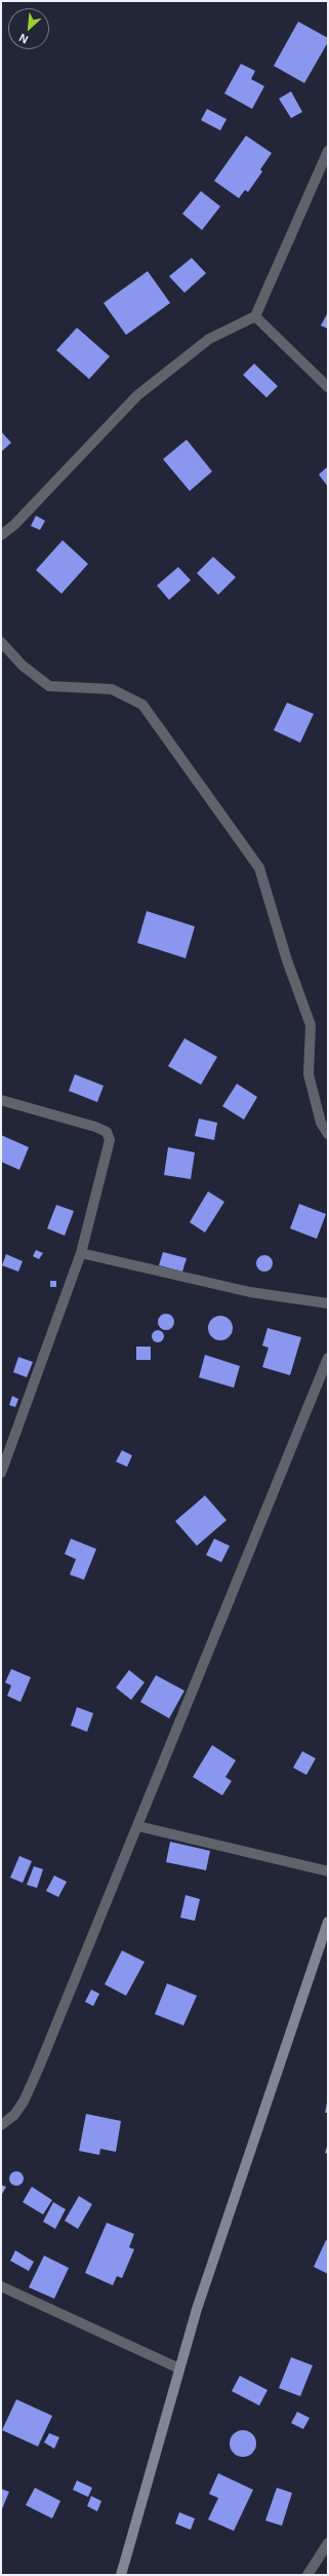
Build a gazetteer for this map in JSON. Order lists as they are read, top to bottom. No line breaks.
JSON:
{"north":"bottom left"}
